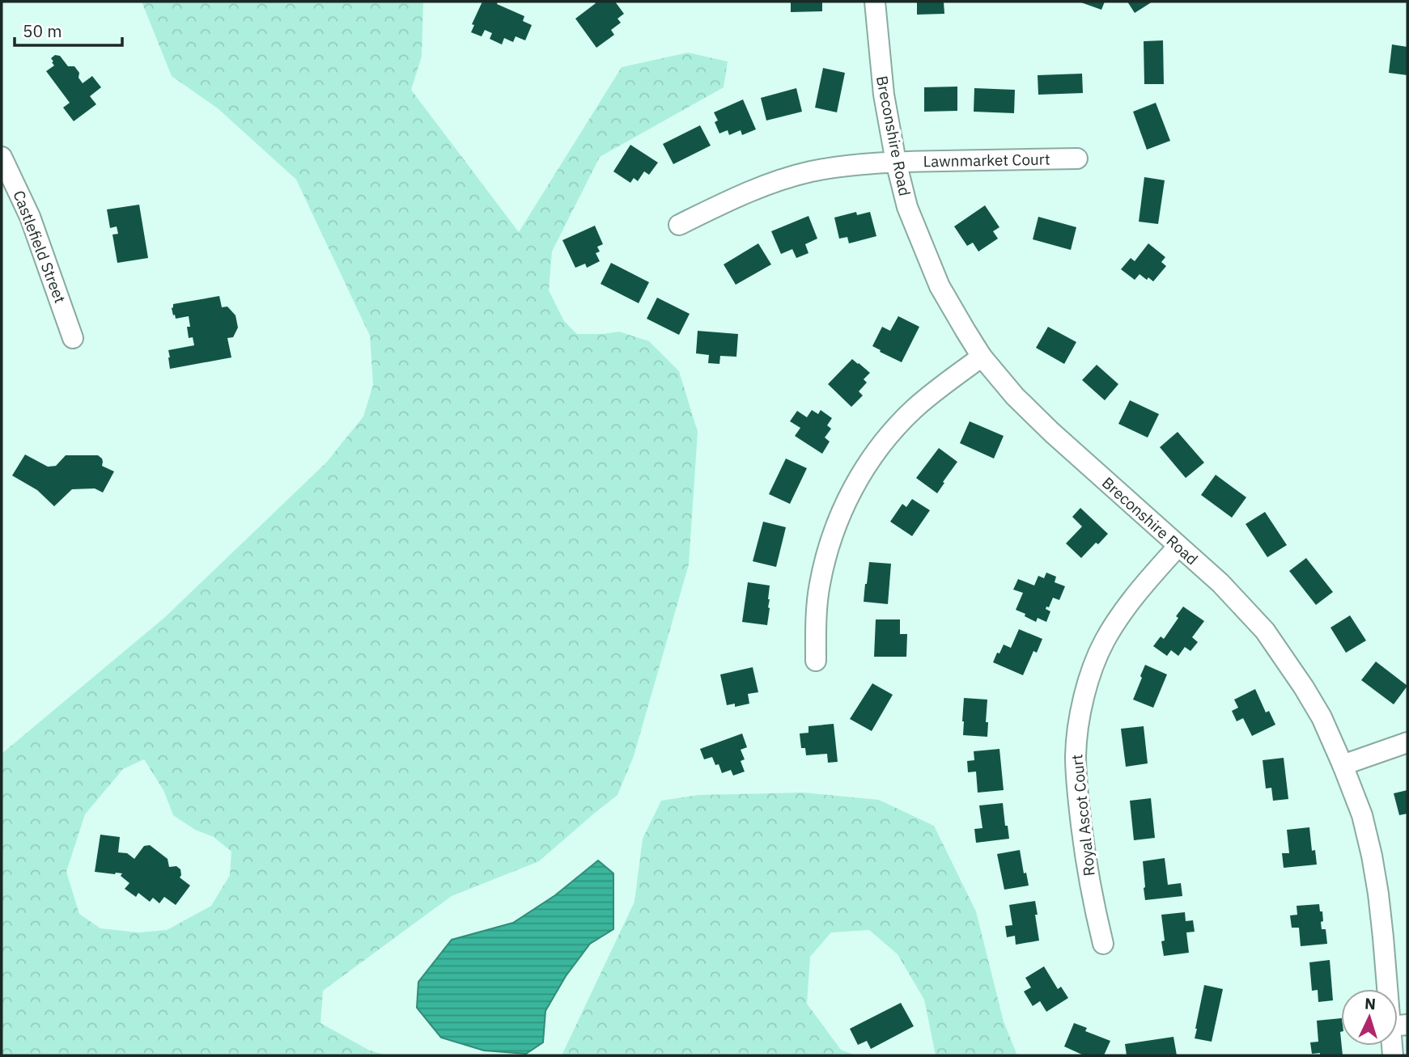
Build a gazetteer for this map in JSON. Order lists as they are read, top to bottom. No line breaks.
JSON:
{"streets":{"street":["Breconshire Road","Lawnmarket Court","Castlefield Street","Royal Ascot Court"]},"crossings":[["Breconshire Road","Lawnmarket Court"],["Breconshire Road","Royal Ascot Court"]],"scale_bar":"50 m","north":"top"}
